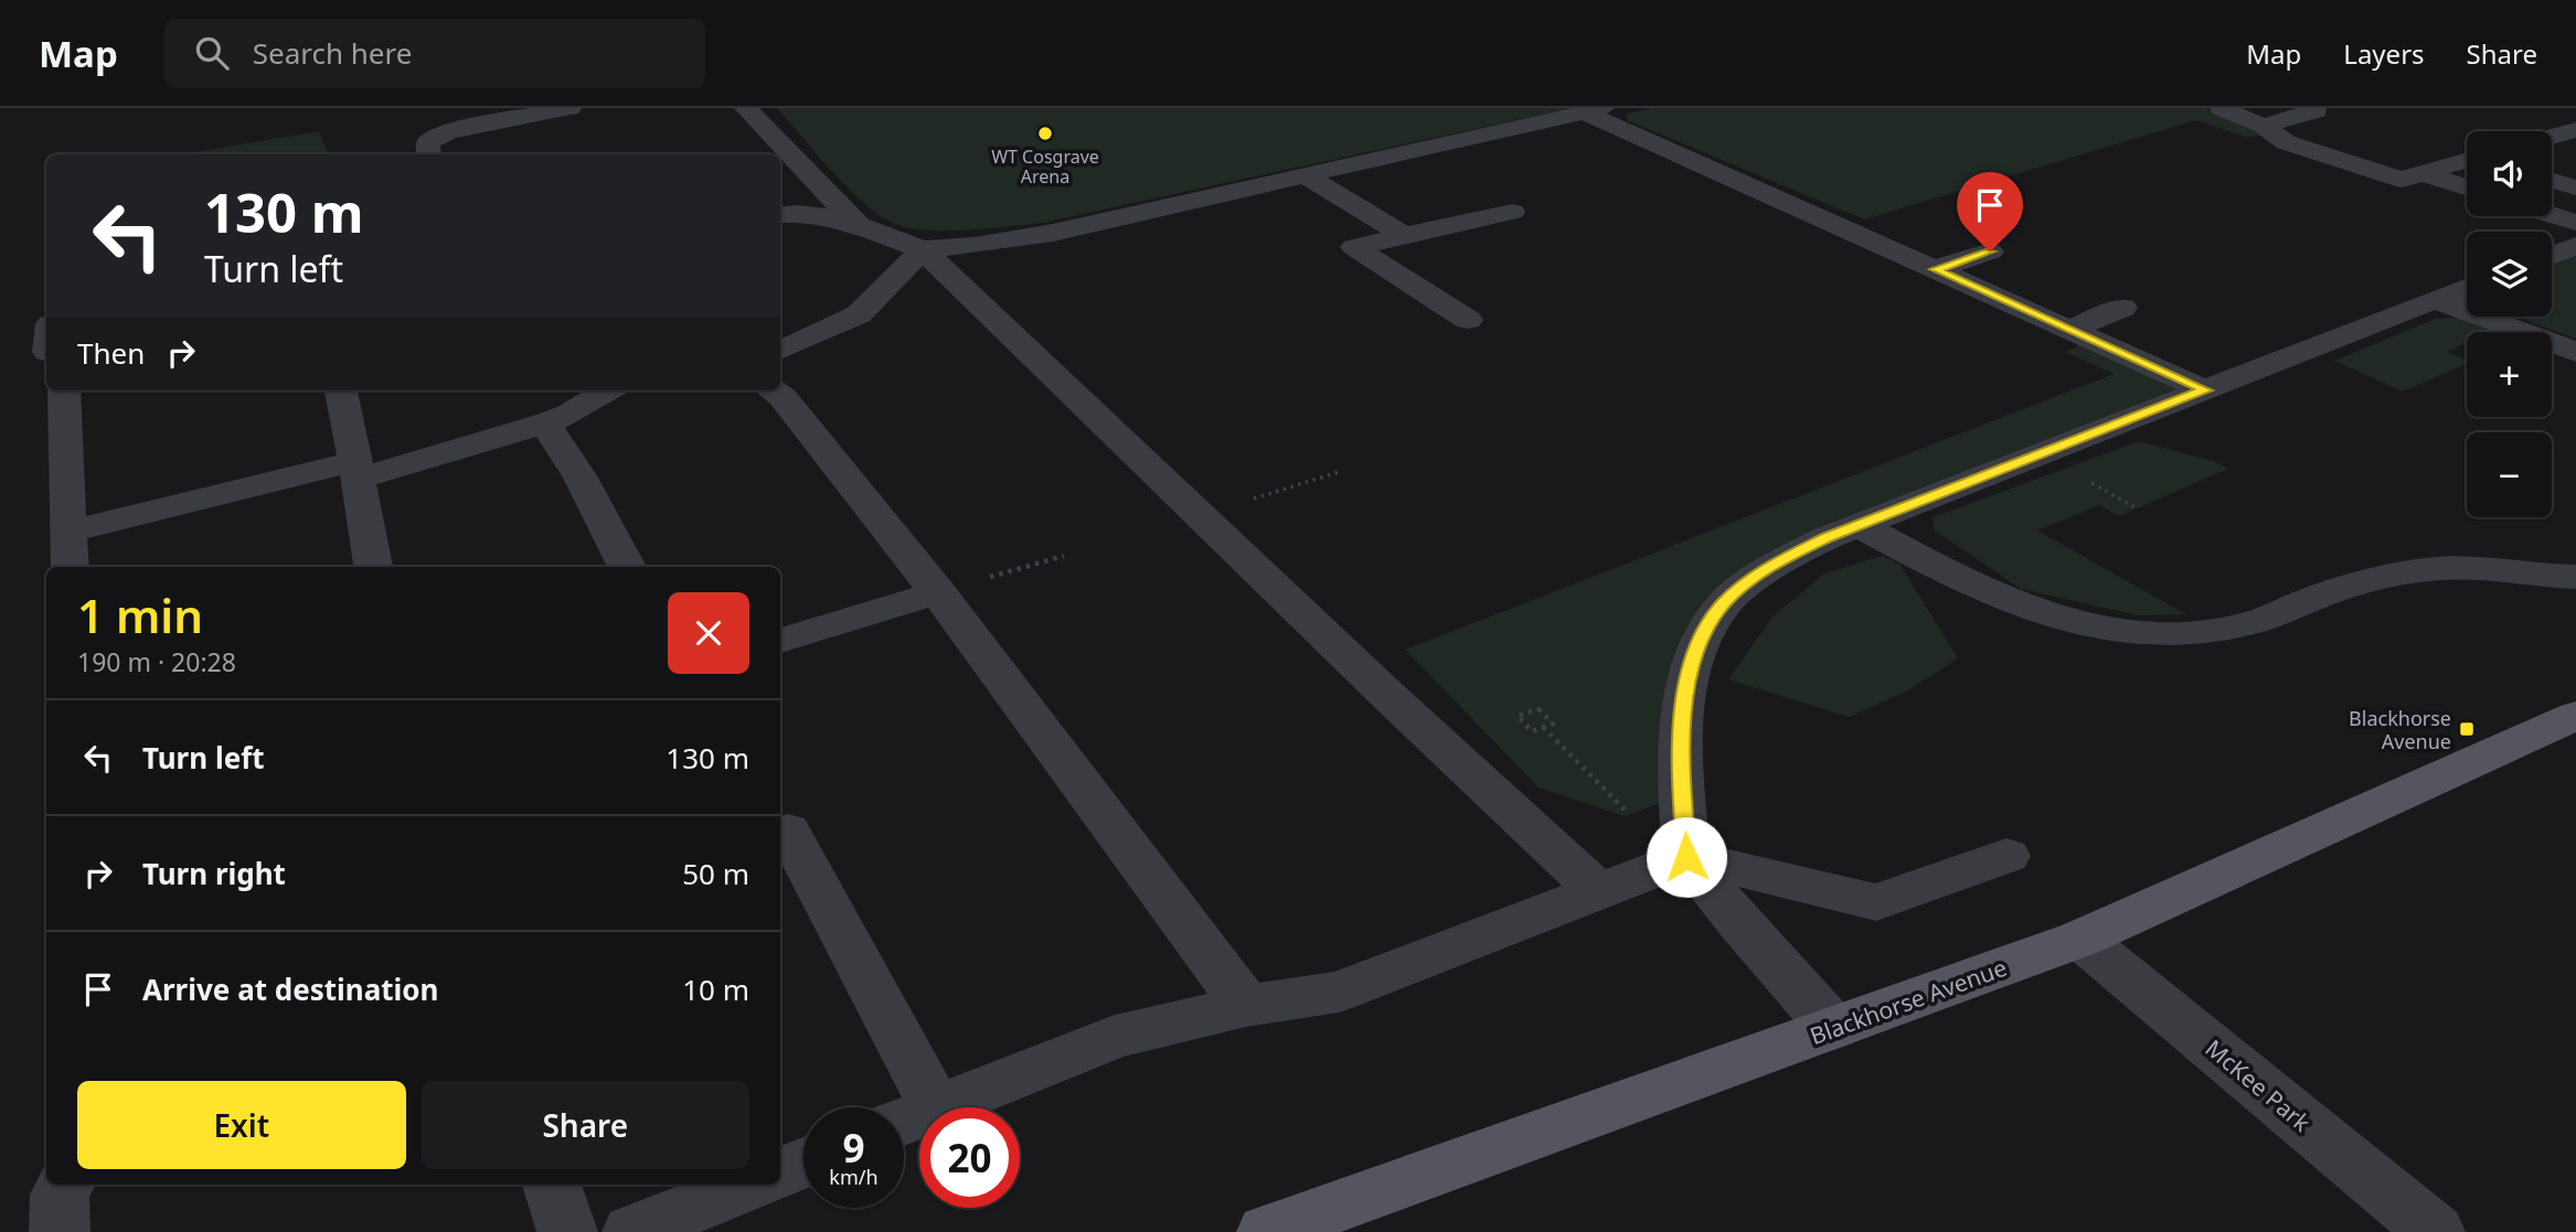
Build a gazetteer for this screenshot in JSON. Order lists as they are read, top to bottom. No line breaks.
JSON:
{"streets":{"main road":["Blackhorse Avenue"],"street":["McKee Park"]},"crossings":[["Blackhorse Avenue","McKee Park"]],"places":{"other":["WT Cosgrave Arena"],"transit":["Blackhorse Avenue"]},"page":{"header":"Map","search":"Search here","nav":["Map","Layers","Share"],"map_buttons":["+","−"],"turn":["130 m","Turn left"],"then":"Then","heading":["1 min","190 m · 20:28"],"list":[{"name":"Turn left","value":"130 m"},{"name":"Turn right","value":"50 m"},{"name":"Arrive at destination","value":"10 m"}],"buttons":["Exit","Share"],"speed":"9 km/h","limit":"20"}}
